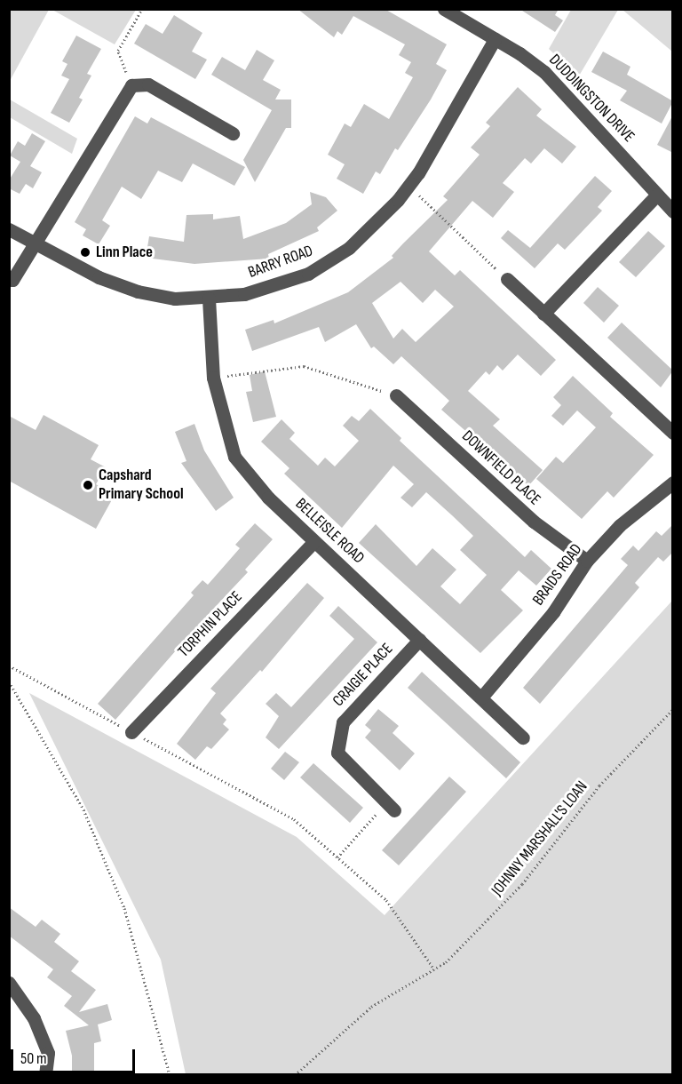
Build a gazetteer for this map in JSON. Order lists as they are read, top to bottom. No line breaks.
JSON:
{"streets":{"street":["DUDDINGSTON DRIVE","BARRY ROAD","DOWNFIELD PLACE","BELLEISLE ROAD","BRAIDS ROAD","TORPHIN PLACE","CRAIGIE PLACE"],"path":["JOHNNY MARSHALL'S LOAN"]},"crossings":[["DUDDINGSTON DRIVE","BARRY ROAD"],["BARRY ROAD","BELLEISLE ROAD"],["DOWNFIELD PLACE","BRAIDS ROAD"],["BELLEISLE ROAD","BRAIDS ROAD"],["BELLEISLE ROAD","TORPHIN PLACE"],["BELLEISLE ROAD","CRAIGIE PLACE"]],"places":["Linn Place","Capshard Primary School"],"scale_bar":"50 m"}
